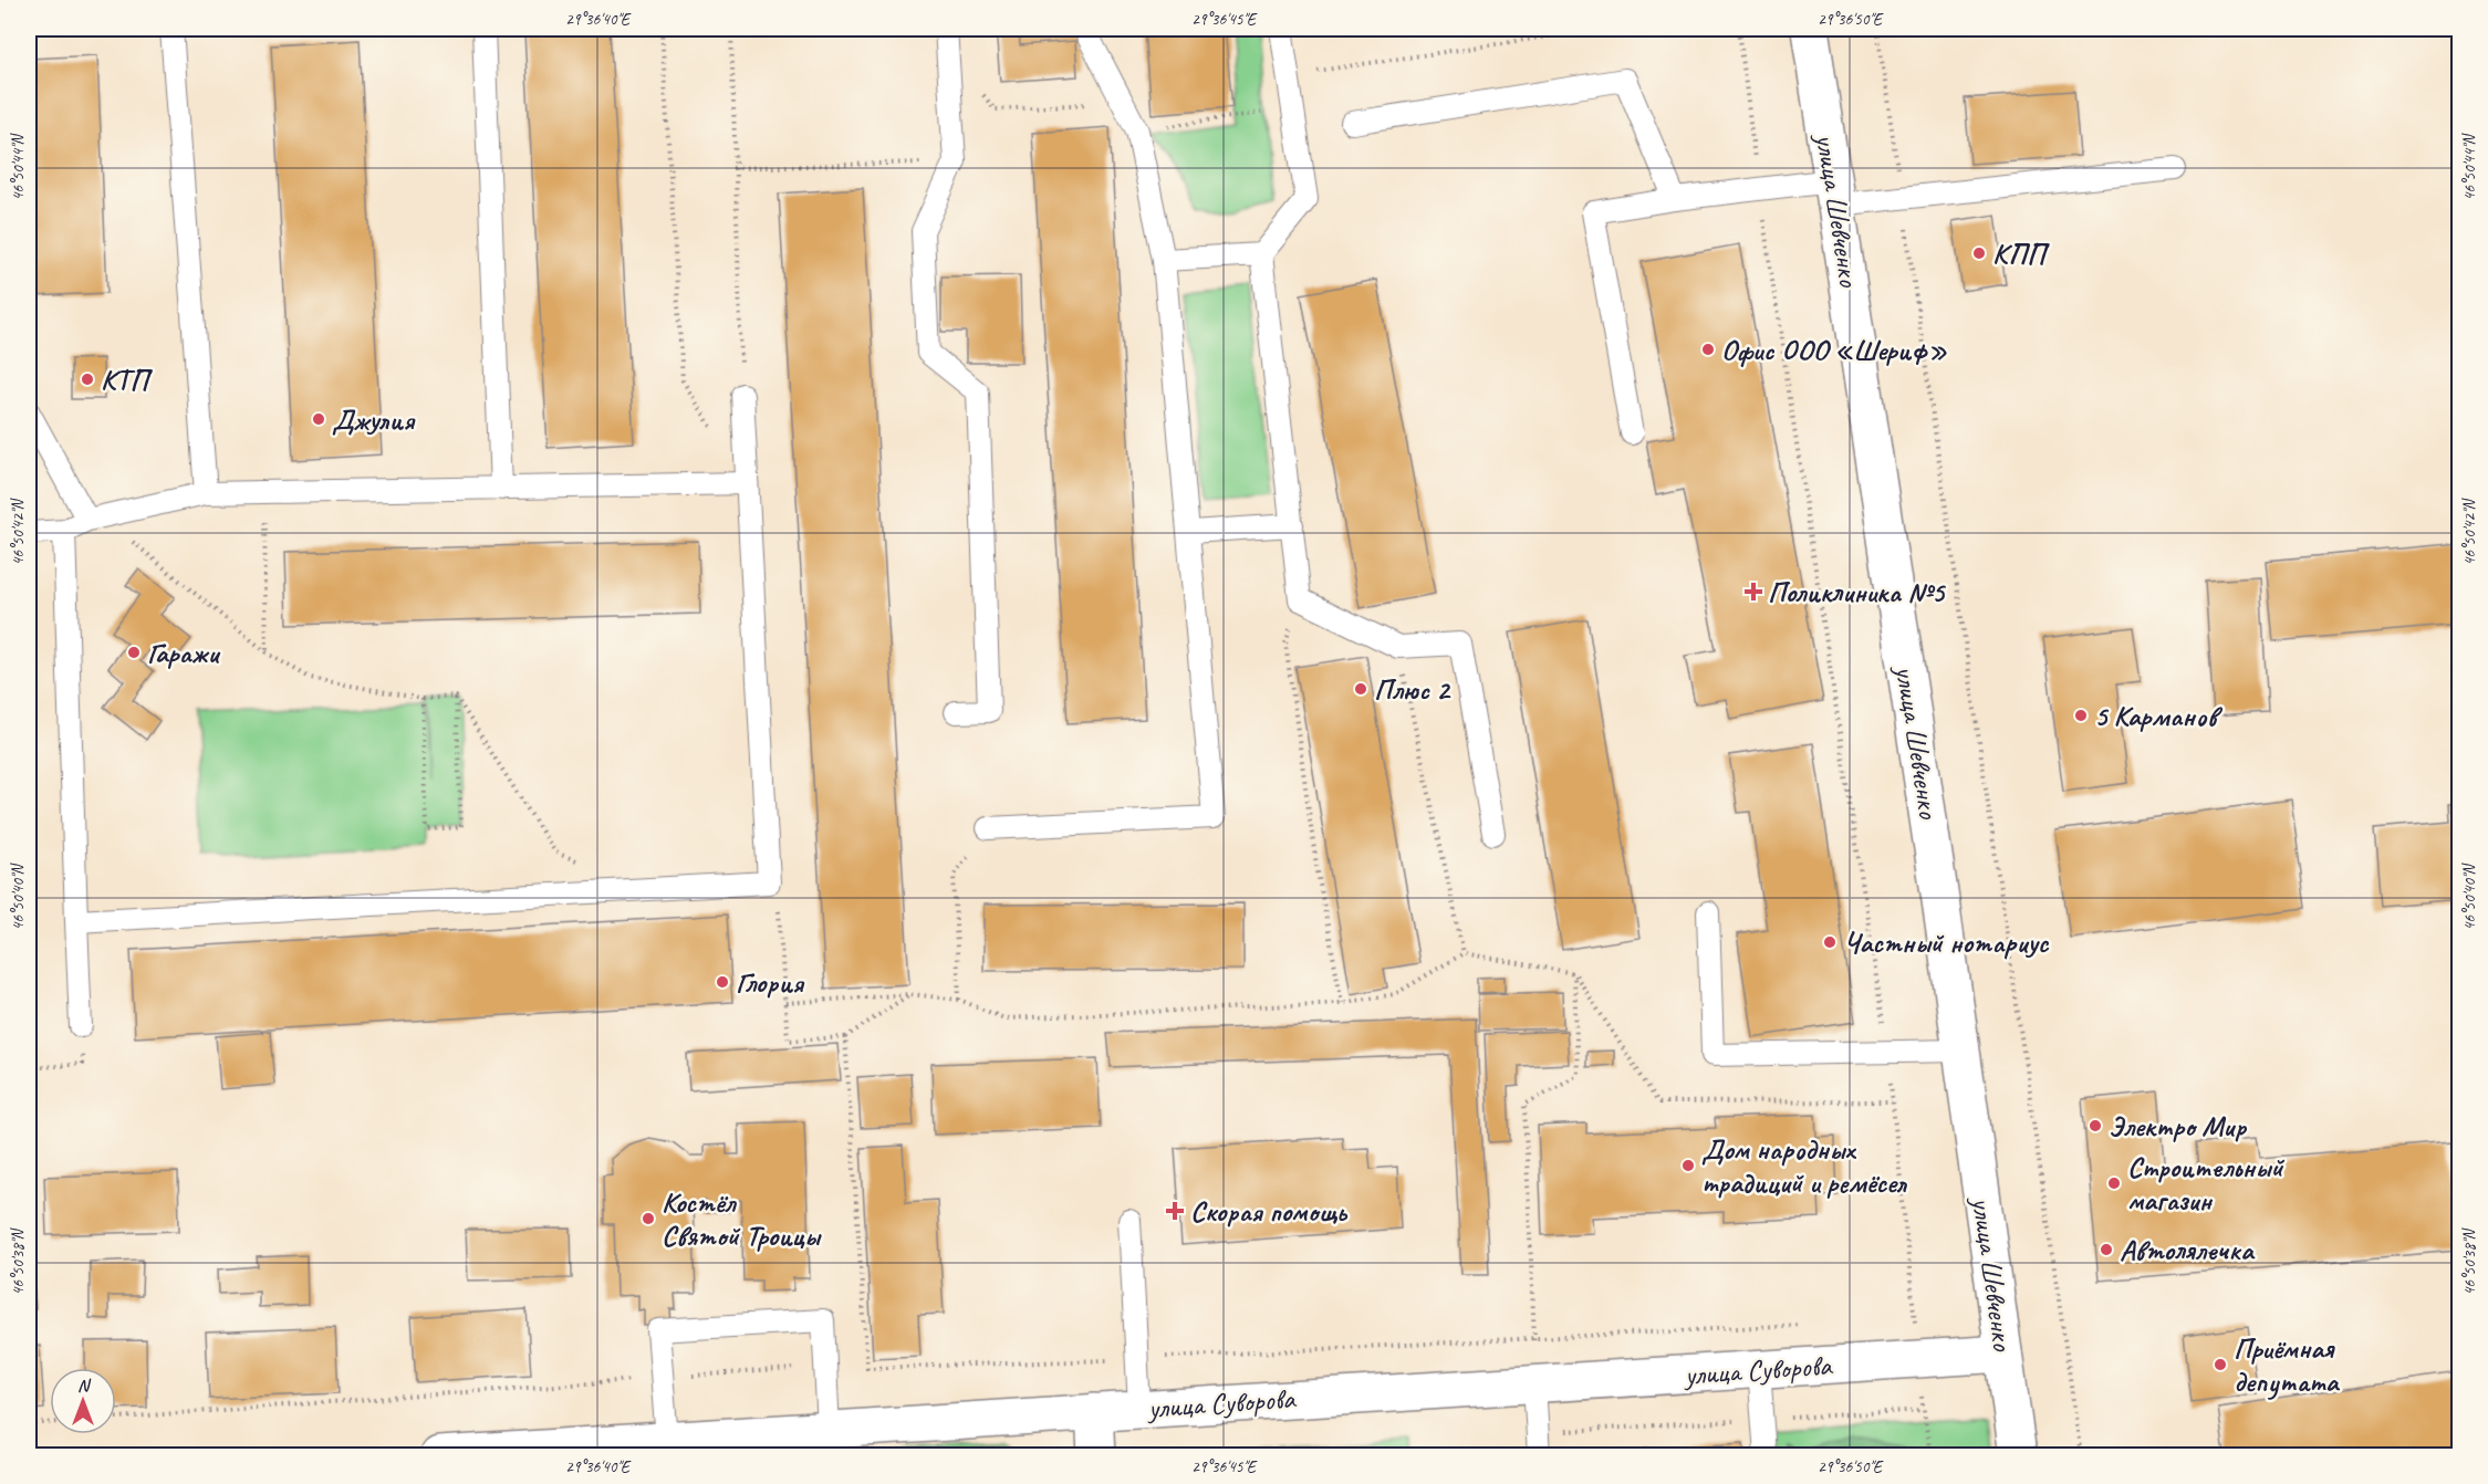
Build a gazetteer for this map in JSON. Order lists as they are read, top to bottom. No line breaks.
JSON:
{"streets":{"main road":["улица Шевченко","улица Суворова"]},"crossings":[["улица Шевченко","улица Суворова"]],"places":{"other":["КПП","Офис ООО «Шериф»","КТП","Джулия","Гаражи","Плюс 2","5 Карманов","Частный нотариус","Глория","Электро Мир","Дом народных традиций и ремёсел","Строительный магазин","Костёл Святой Троицы","Автолялечка","Приёмная депутата"],"health":["Поликлиника №5","Скорая помощь"]},"north":"top","coordinates":["29°36'40\"E","29°36'45\"E","29°36'50\"E","46°50'44\"N","46°50'42\"N","46°50'40\"N","46°50'38\"N"]}
